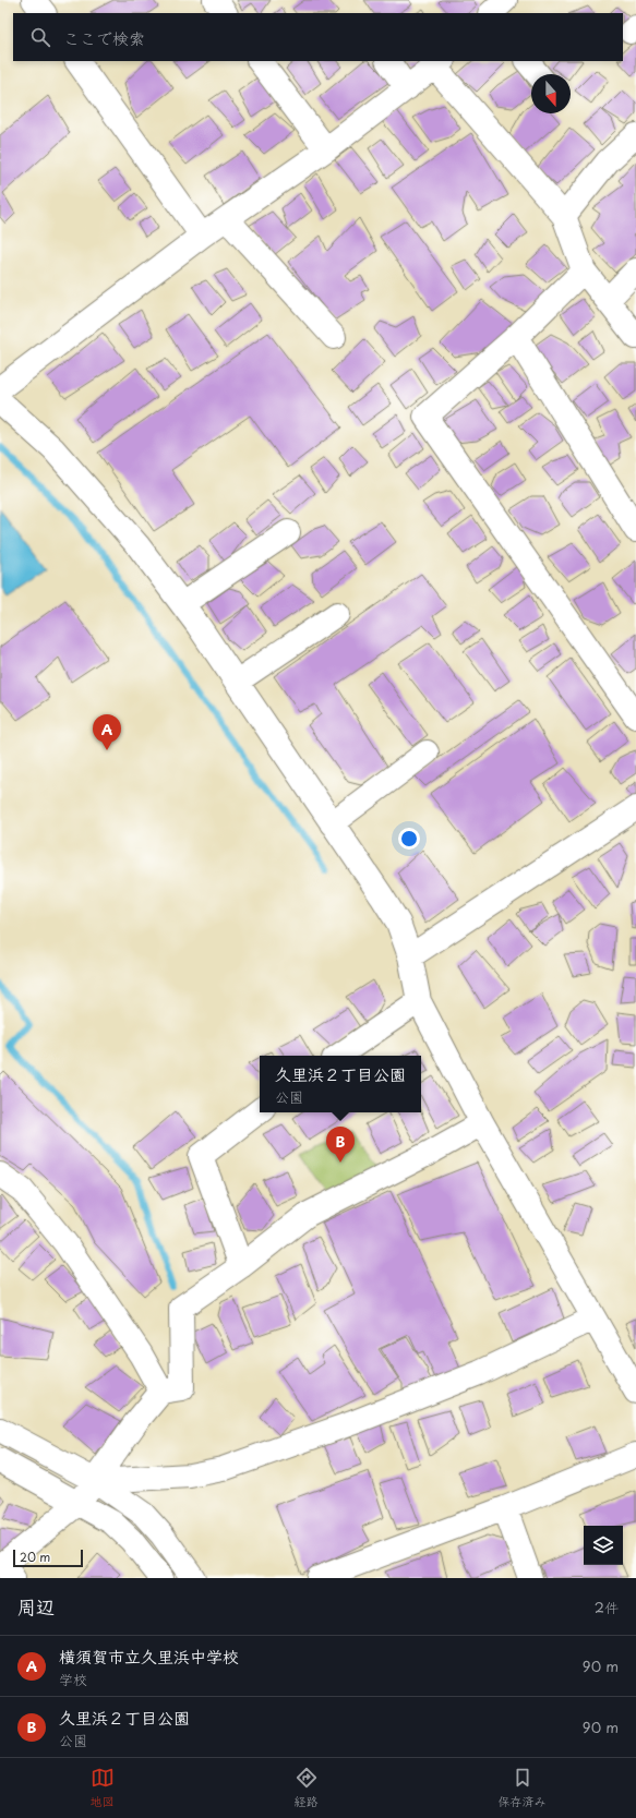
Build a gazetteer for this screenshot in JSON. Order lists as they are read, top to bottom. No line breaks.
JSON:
{"scale_bar":"20 m","north":"bottom","page":{"search":"ここで検索","pins":["A","B"],"popup":["久里浜２丁目公園","公園"],"scale":"20 m","heading":["周辺","2件"],"list":[{"mark":"A","name":"横須賀市立久里浜中学校","note":"学校","value":"90 m"},{"mark":"B","name":"久里浜２丁目公園","note":"公園","value":"90 m"}],"nav":["地図","経路","保存済み"]}}
